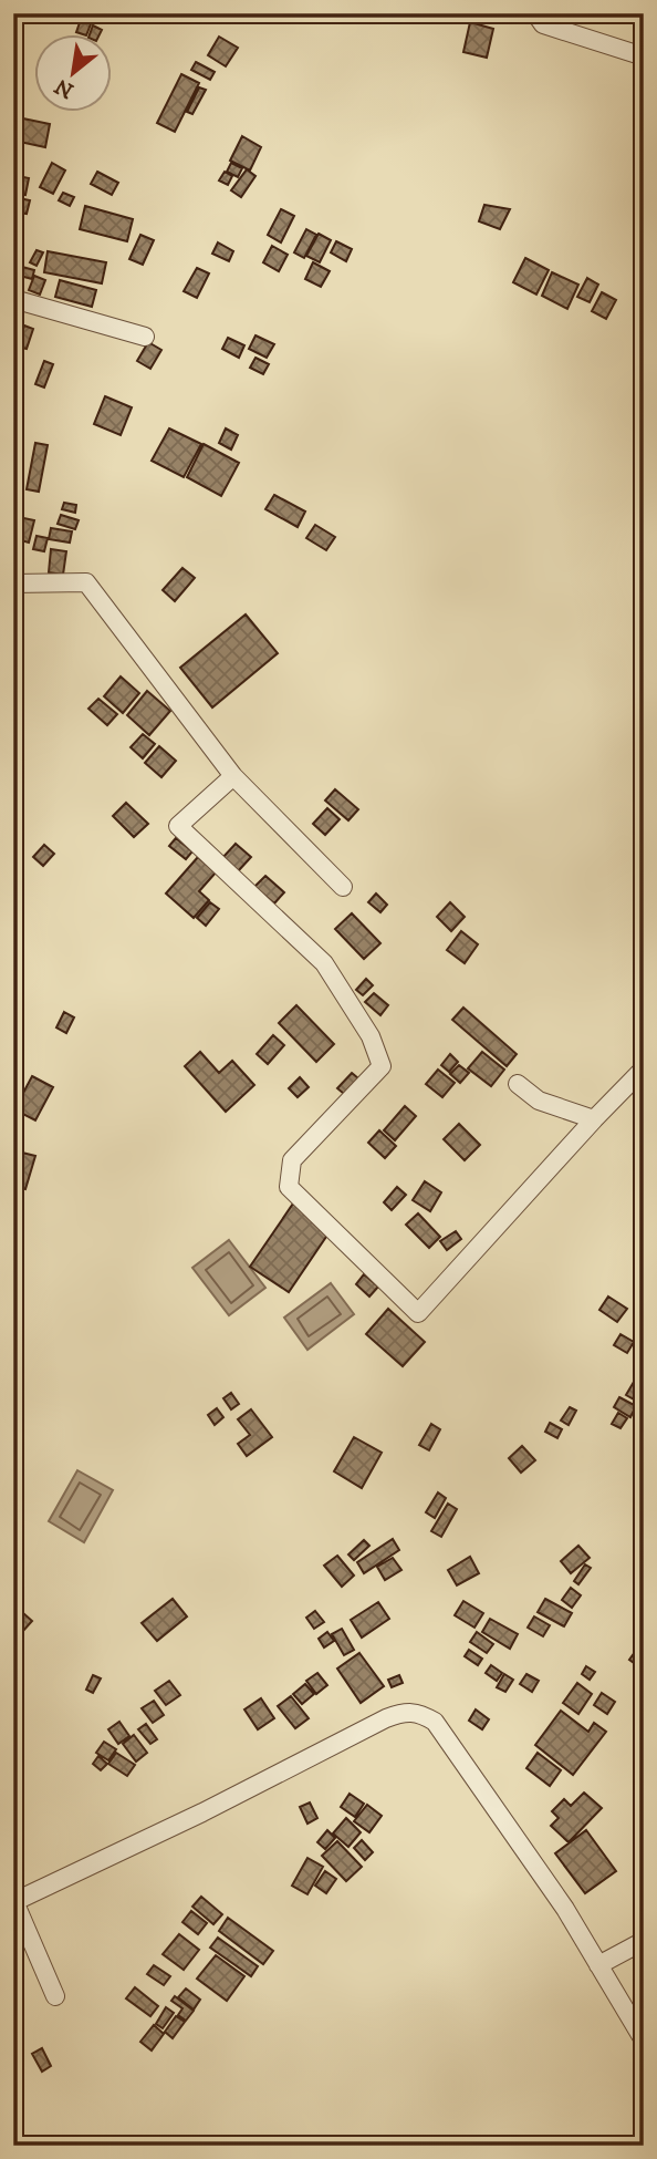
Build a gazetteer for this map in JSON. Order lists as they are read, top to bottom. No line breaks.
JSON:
{"north":"bottom left"}
